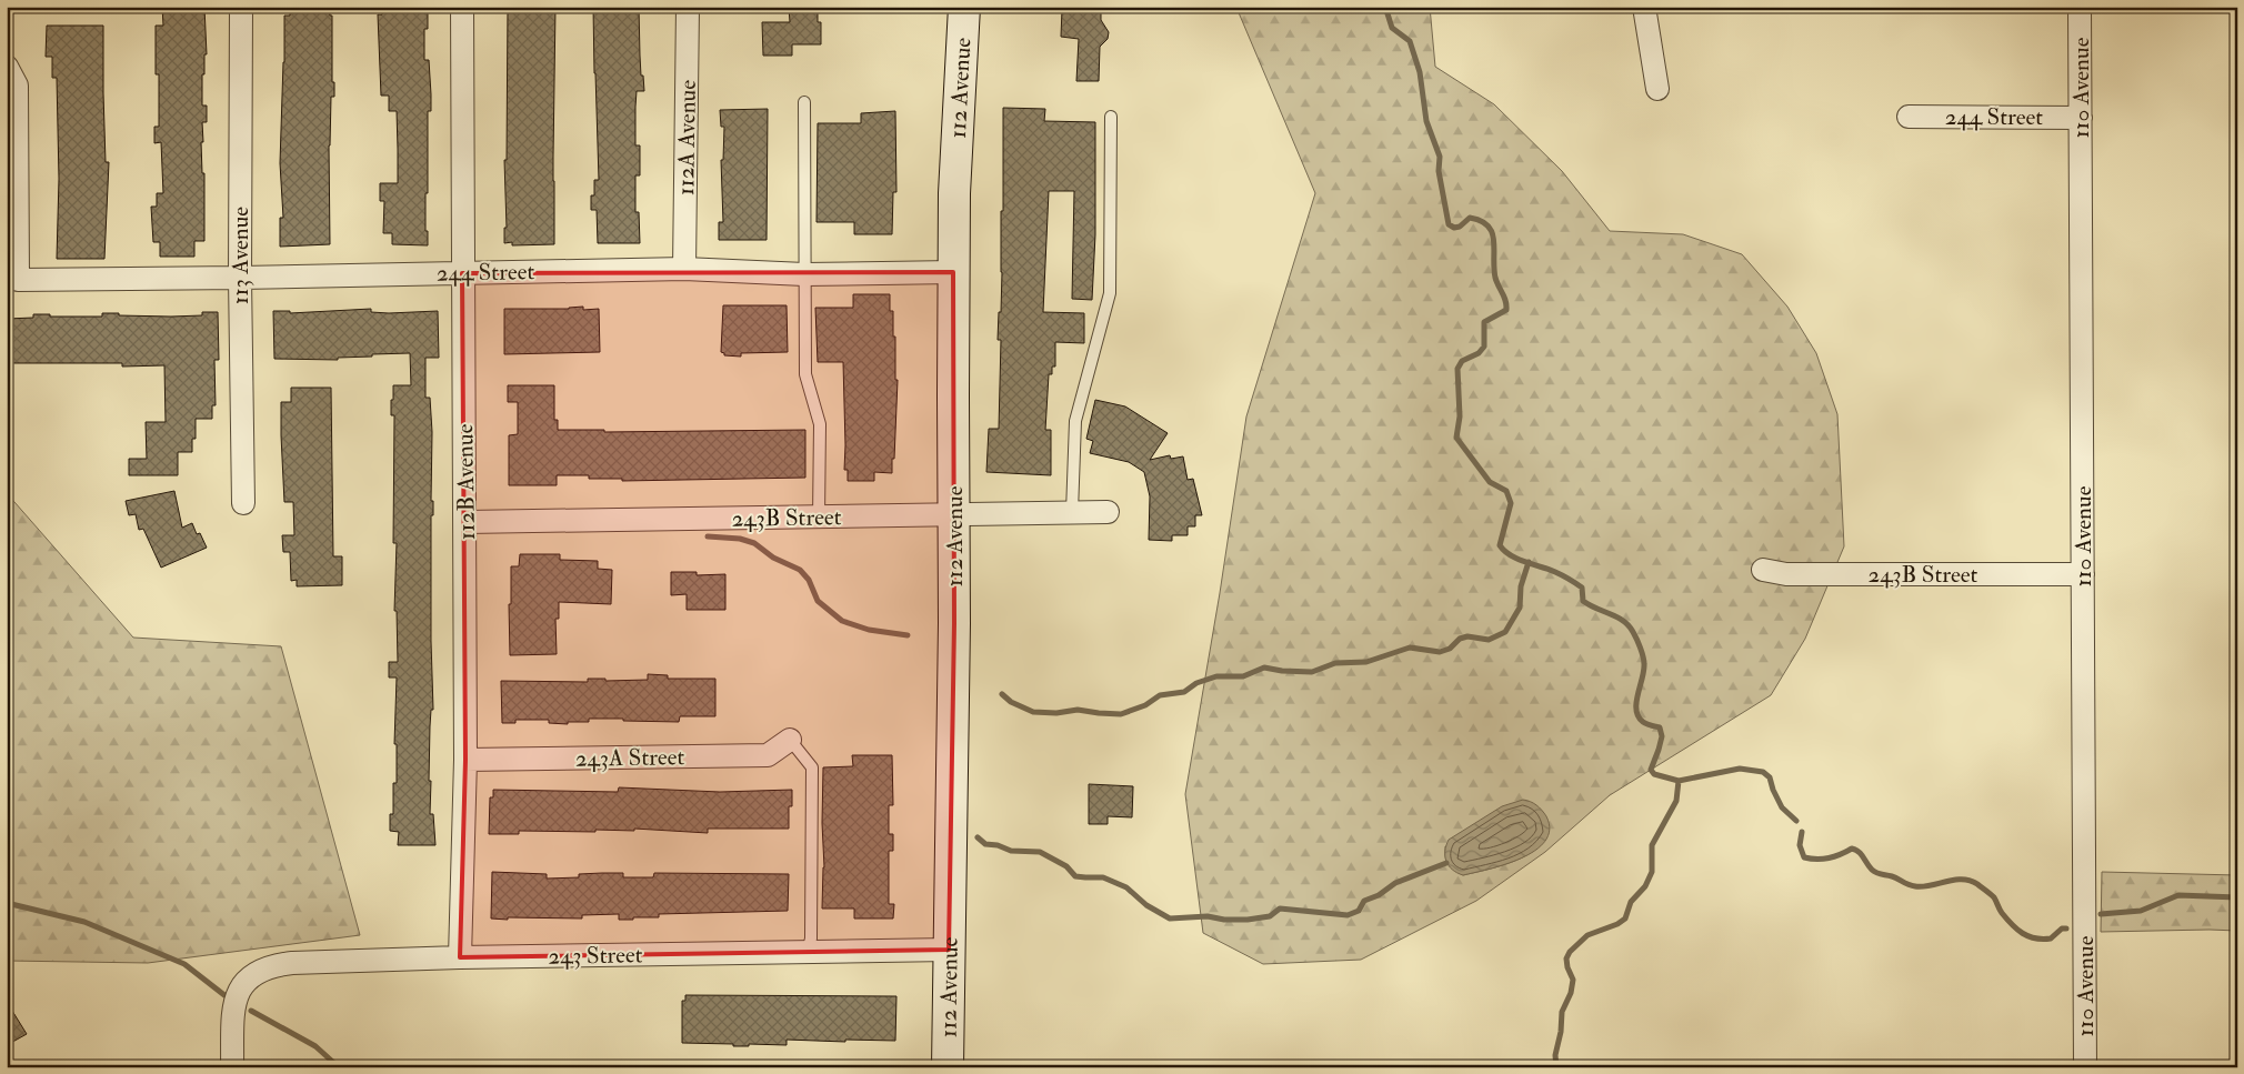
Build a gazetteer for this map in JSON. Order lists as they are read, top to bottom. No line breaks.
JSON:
{"streets":{"main road":["112 Avenue"],"street":["110 Avenue","244 Street","112A Avenue","113 Avenue","112B Avenue","243B Street","243A Street","243 Street"]},"crossings":[["112 Avenue","244 Street"],["112 Avenue","243B Street"],["112 Avenue","243 Street"],["110 Avenue","244 Street"],["110 Avenue","243B Street"],["244 Street","112A Avenue"],["244 Street","113 Avenue"],["244 Street","112B Avenue"],["112B Avenue","243B Street"],["112B Avenue","243A Street"],["112B Avenue","243 Street"]]}
